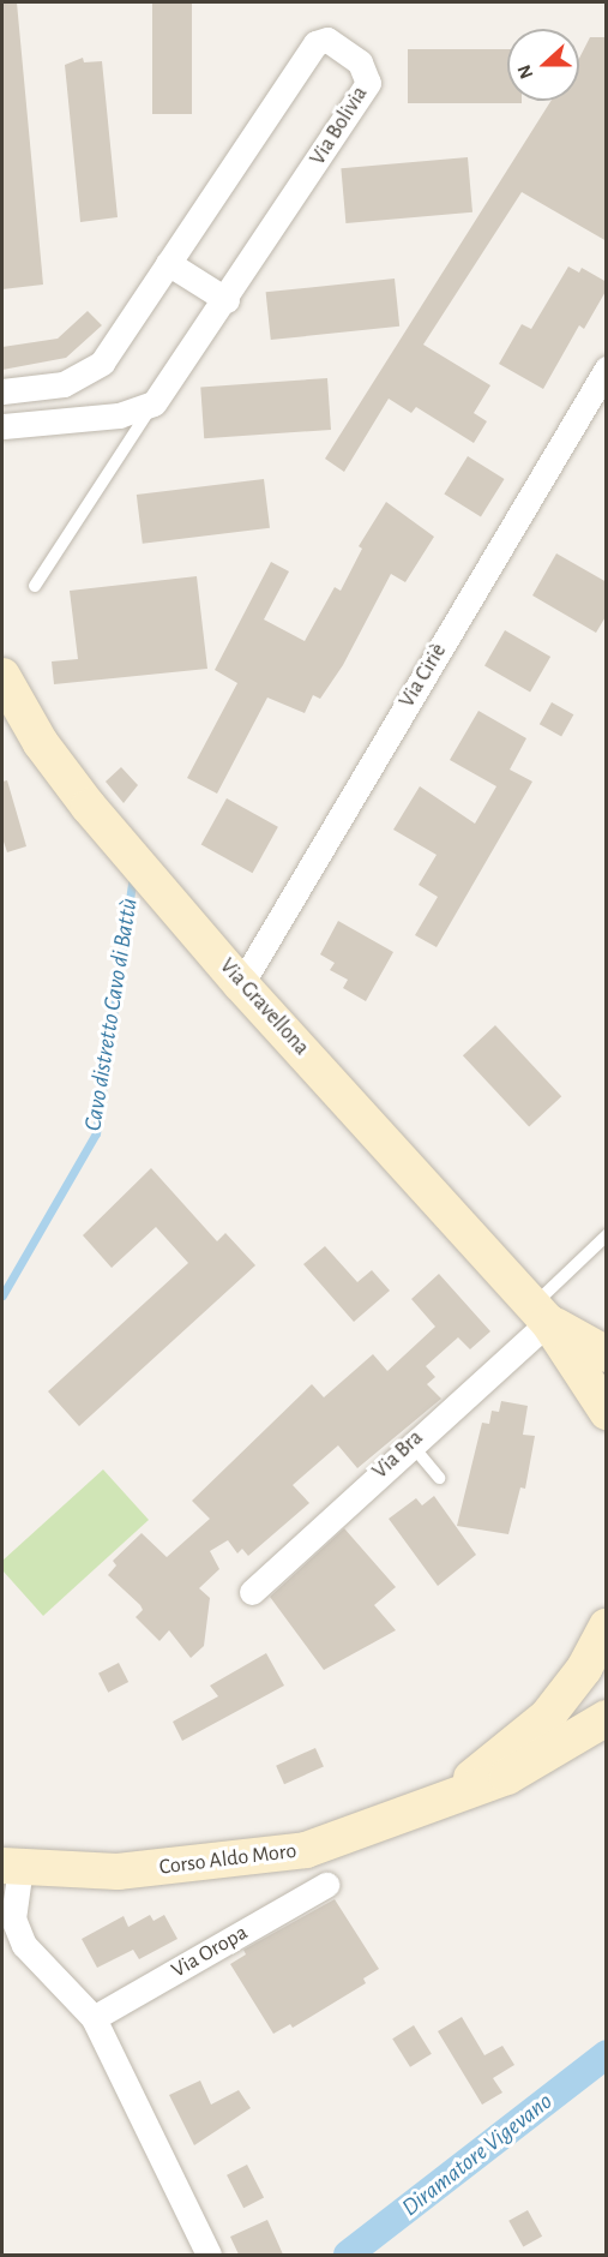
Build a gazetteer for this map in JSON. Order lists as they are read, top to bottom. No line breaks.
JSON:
{"streets":{"street":["Via Bolivia","Via Ciriè","Via Gravellona","Via Bra","Corso Aldo Moro","Via Oropa"]},"crossings":[["Via Ciriè","Via Gravellona"],["Via Gravellona","Via Bra"]],"water":["Cavo distretto Cavo di Battù","Diramatore Vigevano"],"north":"left"}
